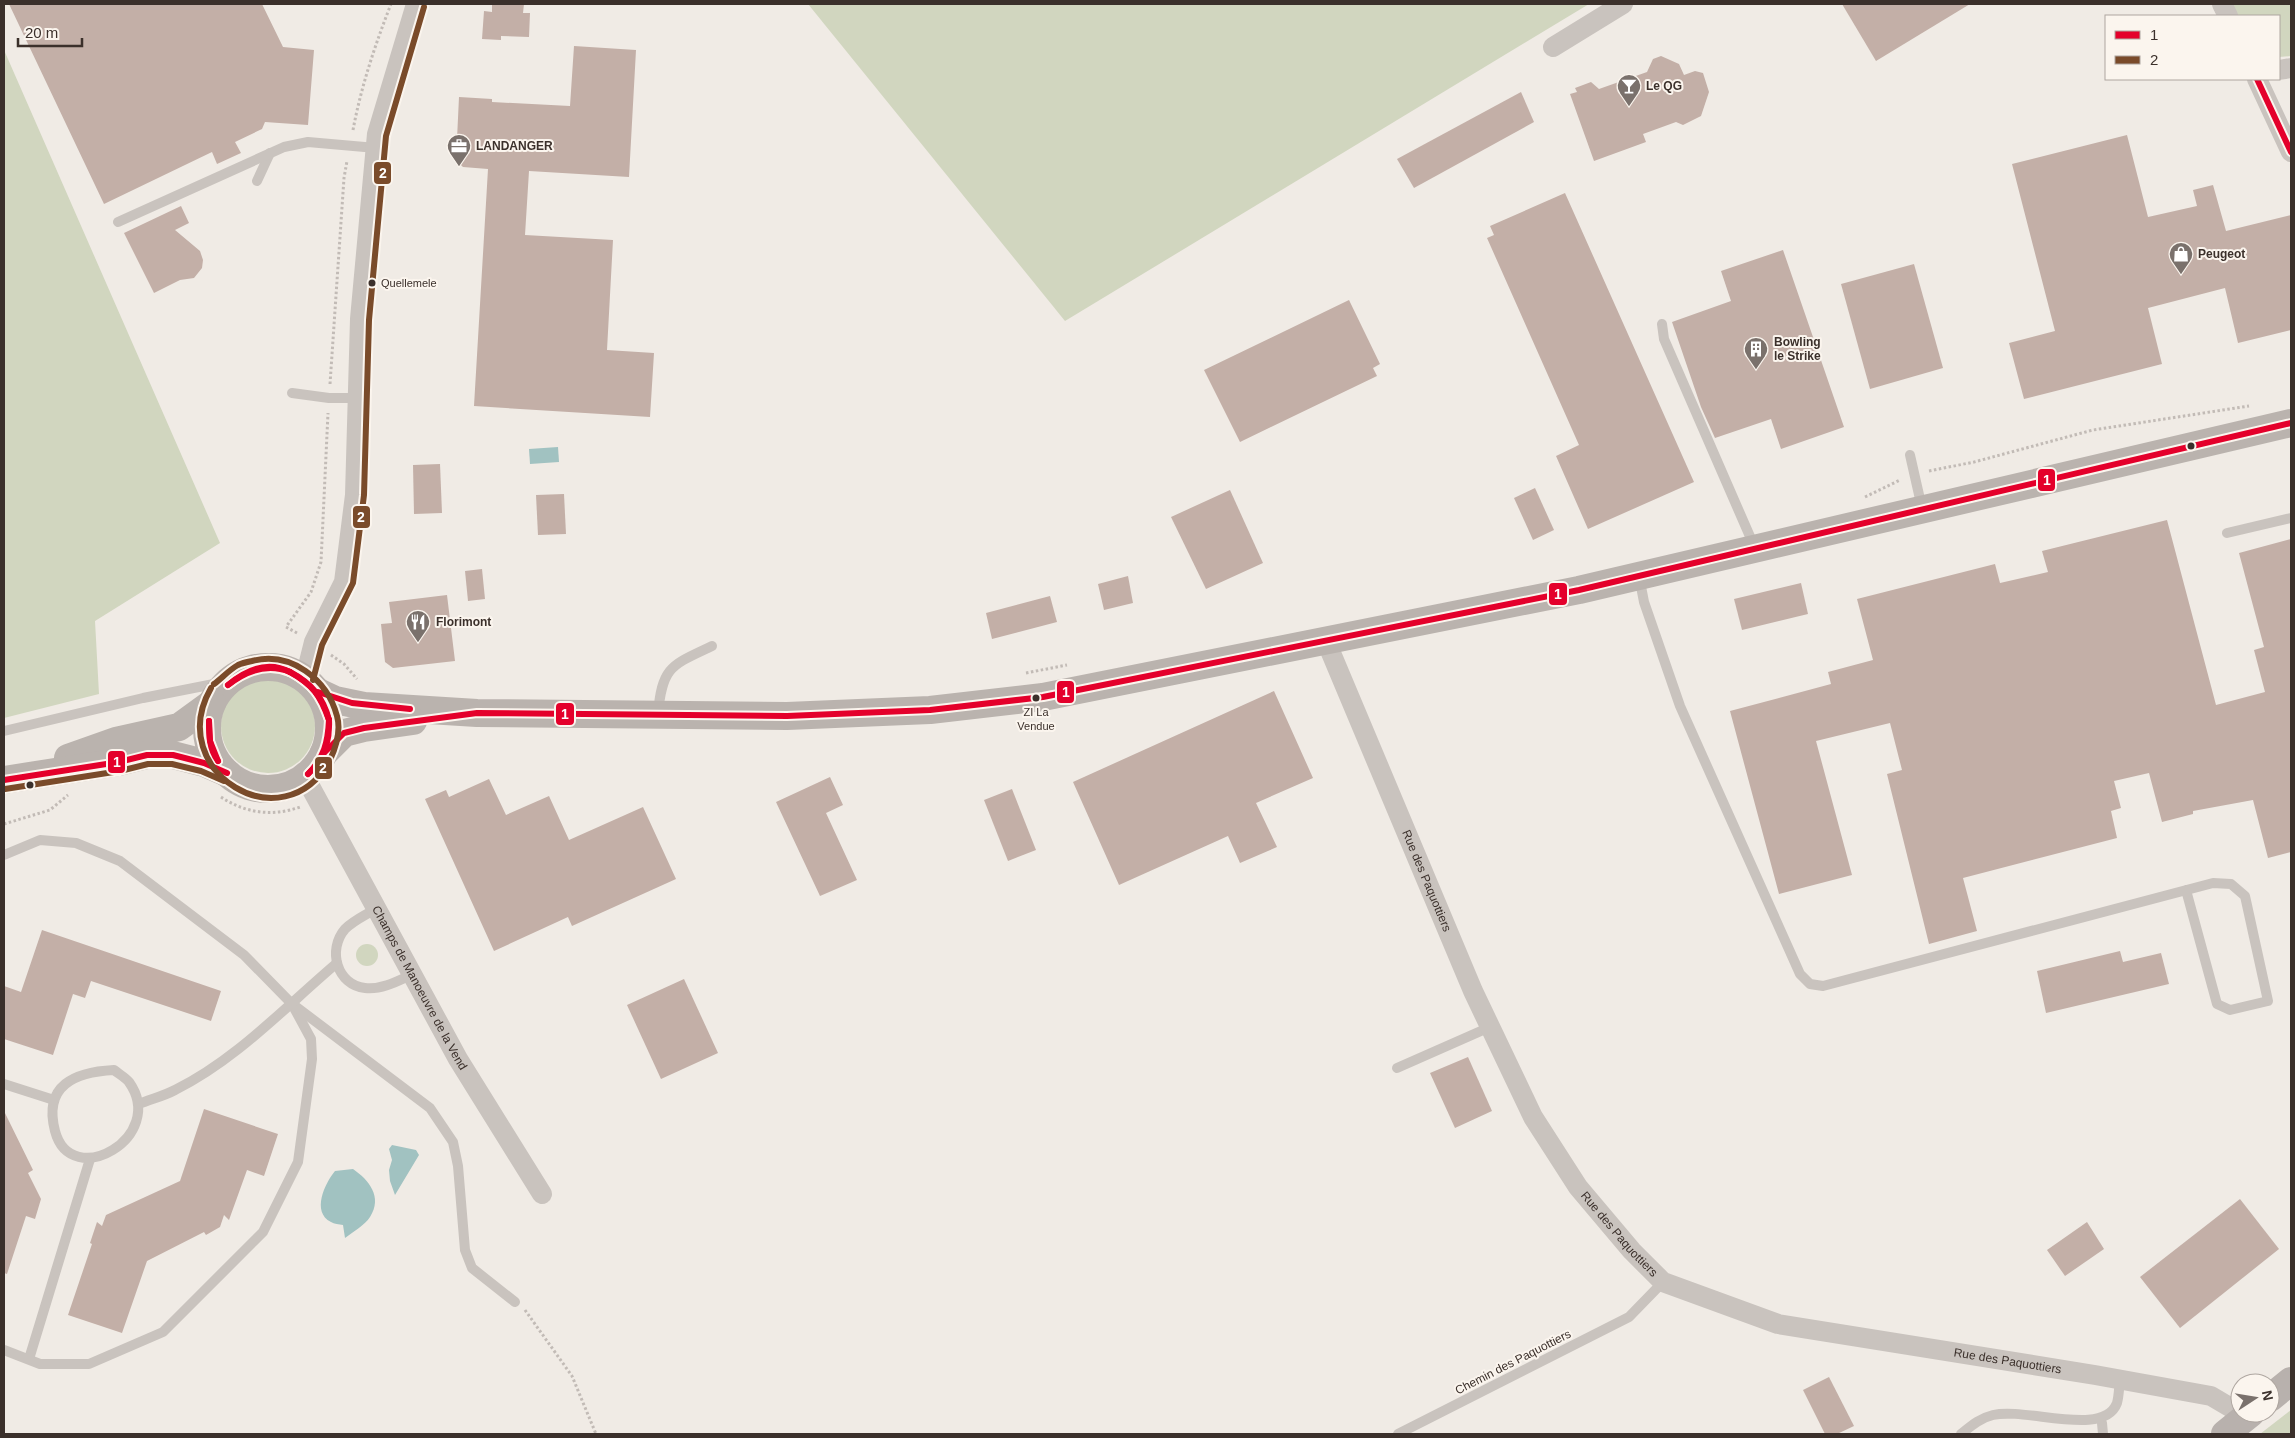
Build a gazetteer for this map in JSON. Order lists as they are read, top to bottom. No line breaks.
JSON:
{"streets":{"street":["Rue des Paquottiers","Champs de Manoeuvre de la Vend"],"lane":["Chemin des Paquottiers"]},"crossings":[["Rue des Paquottiers","Chemin des Paquottiers"]],"places":{"bar":["Le QG"],"office":["LANDANGER"],"shop":["Peugeot"],"other":["Quellemele","ZI La Vendue"],"building":["Bowling le Strike"],"restaurant":["Florimont"]},"lines":["transit line 2","transit line 1"],"legend":["1","2"],"scale_bar":"20 m","north":"right"}
